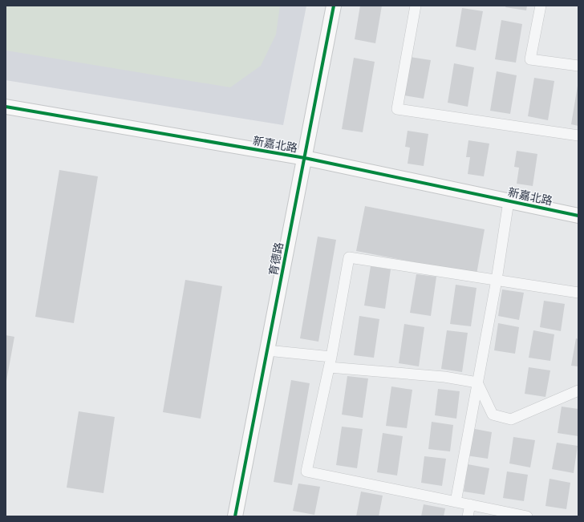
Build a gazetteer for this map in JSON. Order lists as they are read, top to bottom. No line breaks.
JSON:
{"streets":{"street":["新嘉北路","育德路"]},"crossings":[["新嘉北路","育德路"]]}
